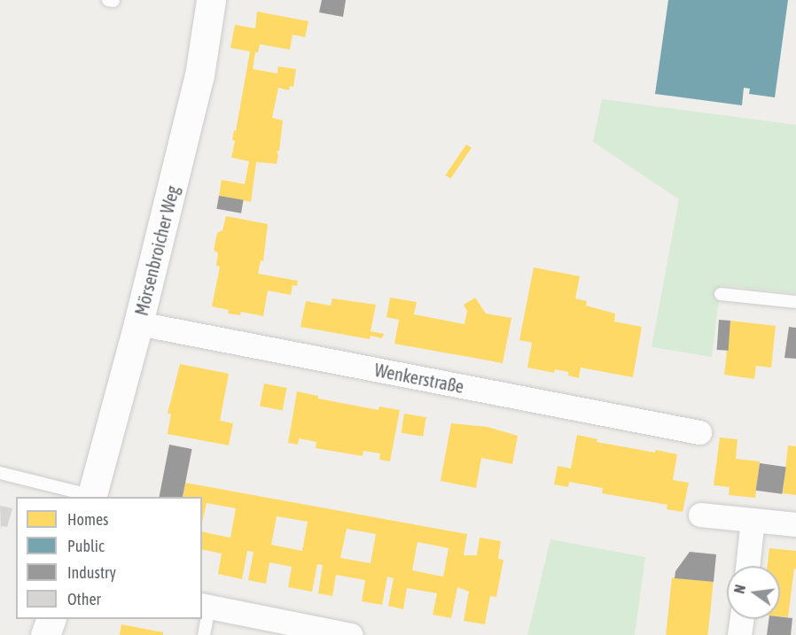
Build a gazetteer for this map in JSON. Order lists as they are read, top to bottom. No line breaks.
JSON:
{"streets":{"street":["Mörsenbroicher Weg","Wenkerstraße"]},"crossings":[["Mörsenbroicher Weg","Wenkerstraße"]],"legend":["Homes","Public","Industry","Other"],"north":"left"}
